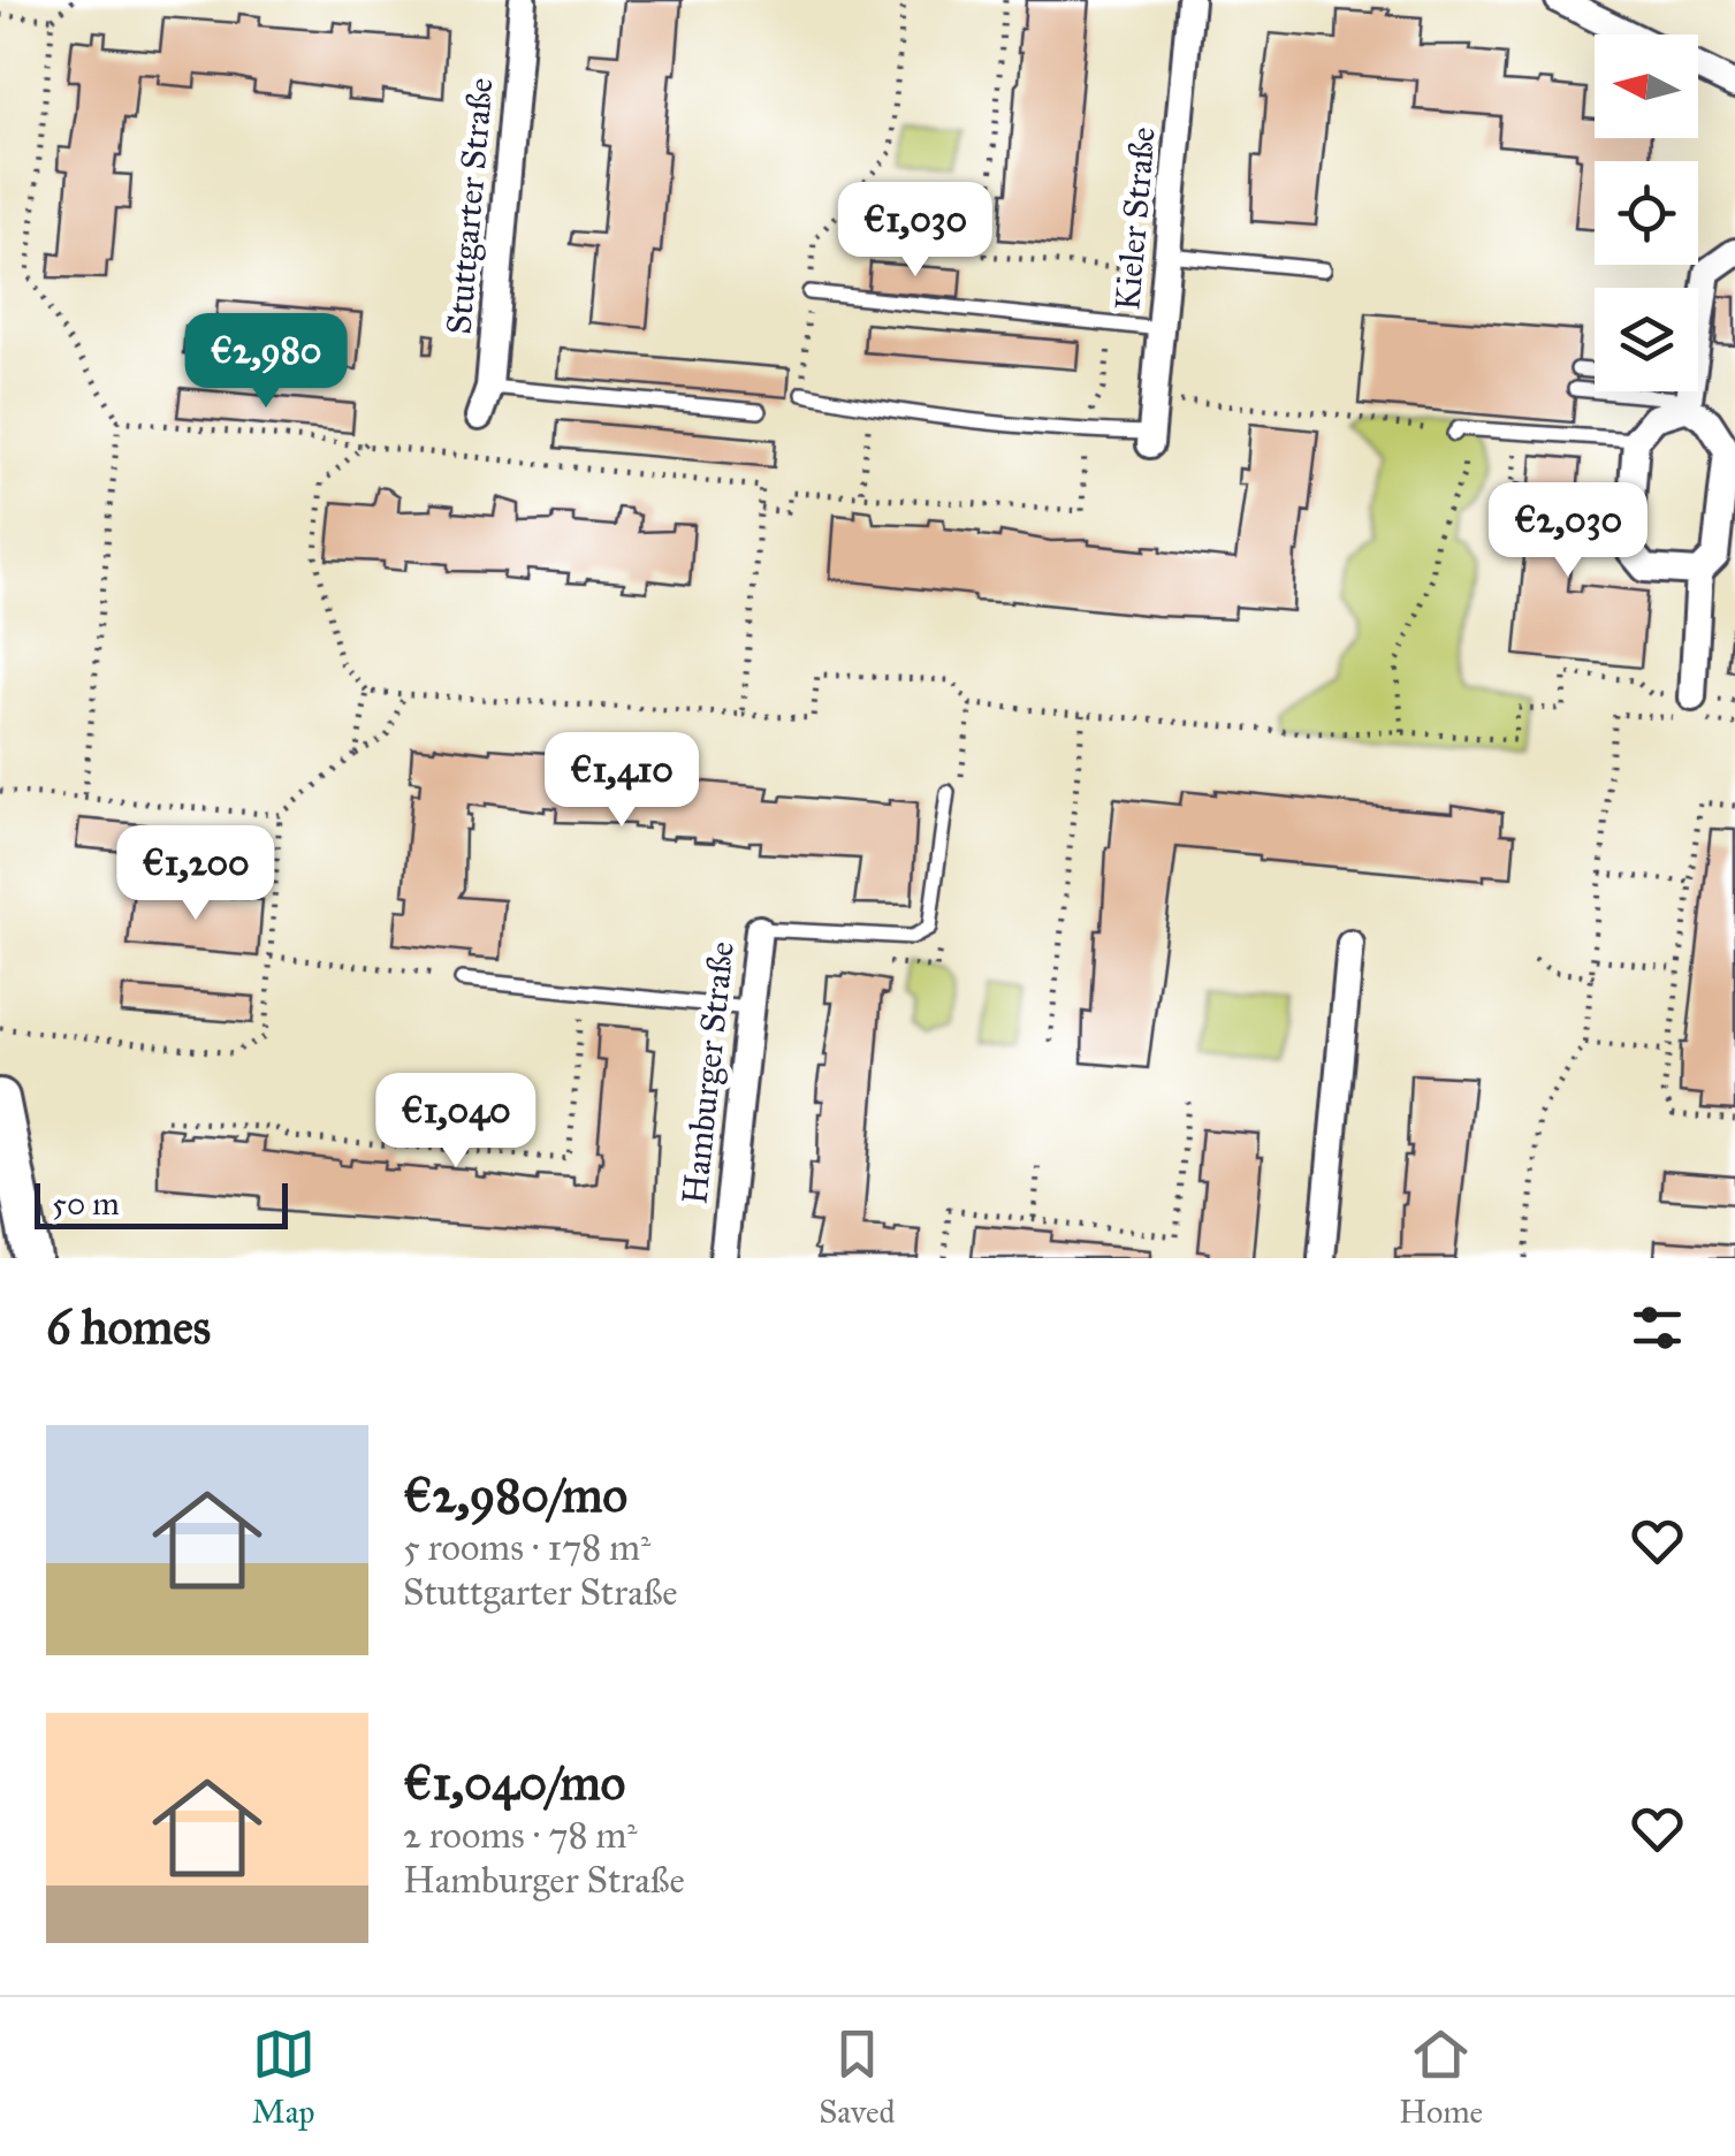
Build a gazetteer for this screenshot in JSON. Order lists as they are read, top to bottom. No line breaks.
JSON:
{"streets":{"street":["Stuttgarter Straße","Kieler Straße","Hamburger Straße"]},"scale_bar":"50 m","north":"left","page":{"price":["€1,030","€2,980","€2,030","€1,410","€1,200","€1,040"],"scale":"50 m","heading":"6 homes","list":[{"name":"€2,980/mo","note":"5 rooms · 178 m² · Stuttgarter Straße"},{"name":"€1,040/mo","note":"2 rooms · 78 m² · Hamburger Straße"}],"tabs":["Map","Saved","Home"]}}
